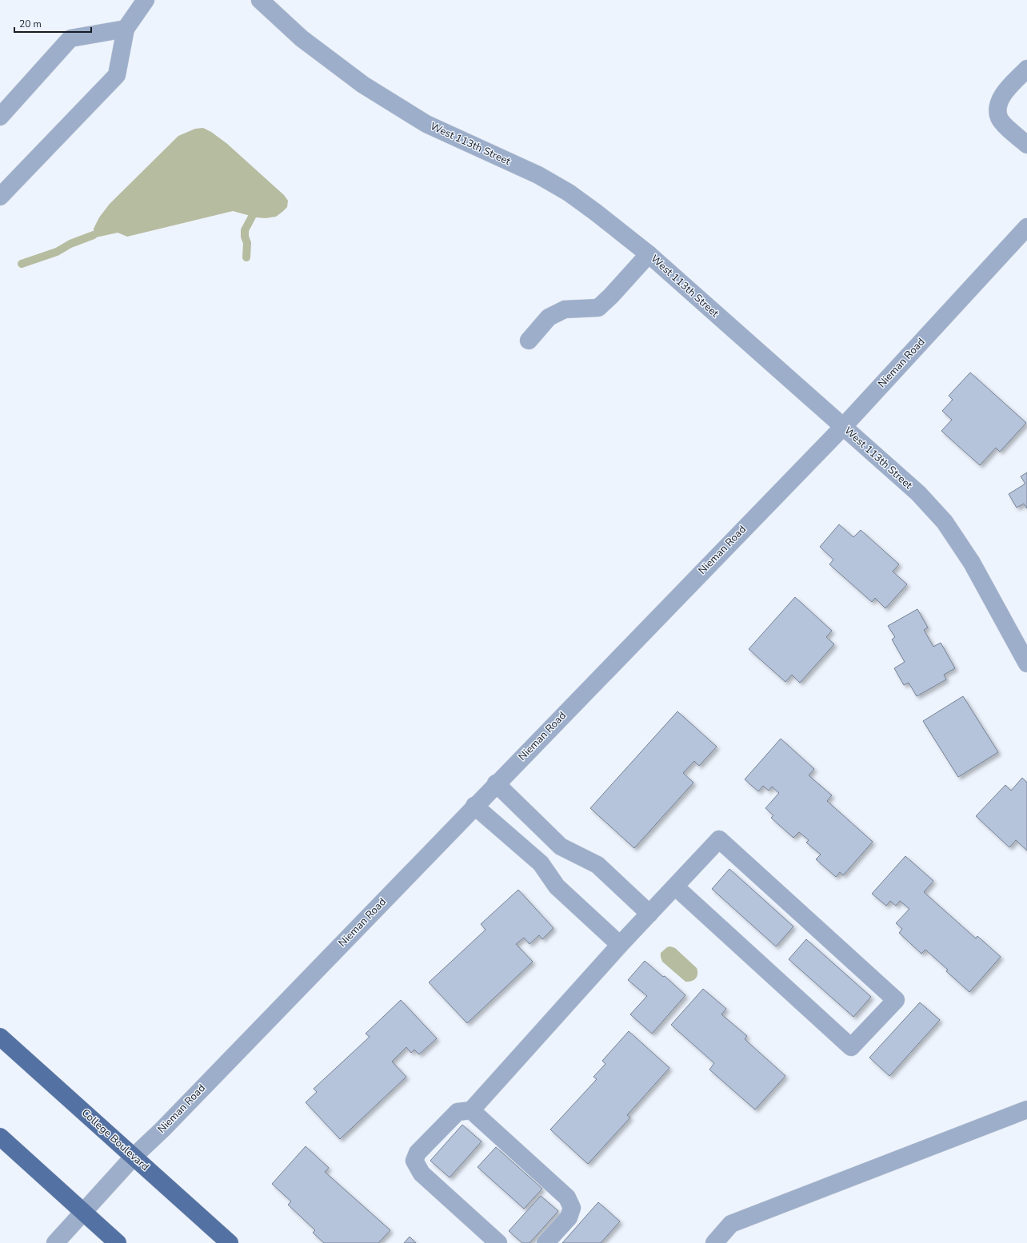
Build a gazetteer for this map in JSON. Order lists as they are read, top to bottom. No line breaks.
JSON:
{"streets":{"main road":["College Boulevard"],"street":["West 113th Street","Nieman Road"]},"crossings":[["West 113th Street","Nieman Road"],["Nieman Road","College Boulevard"]],"scale_bar":"20 m"}
